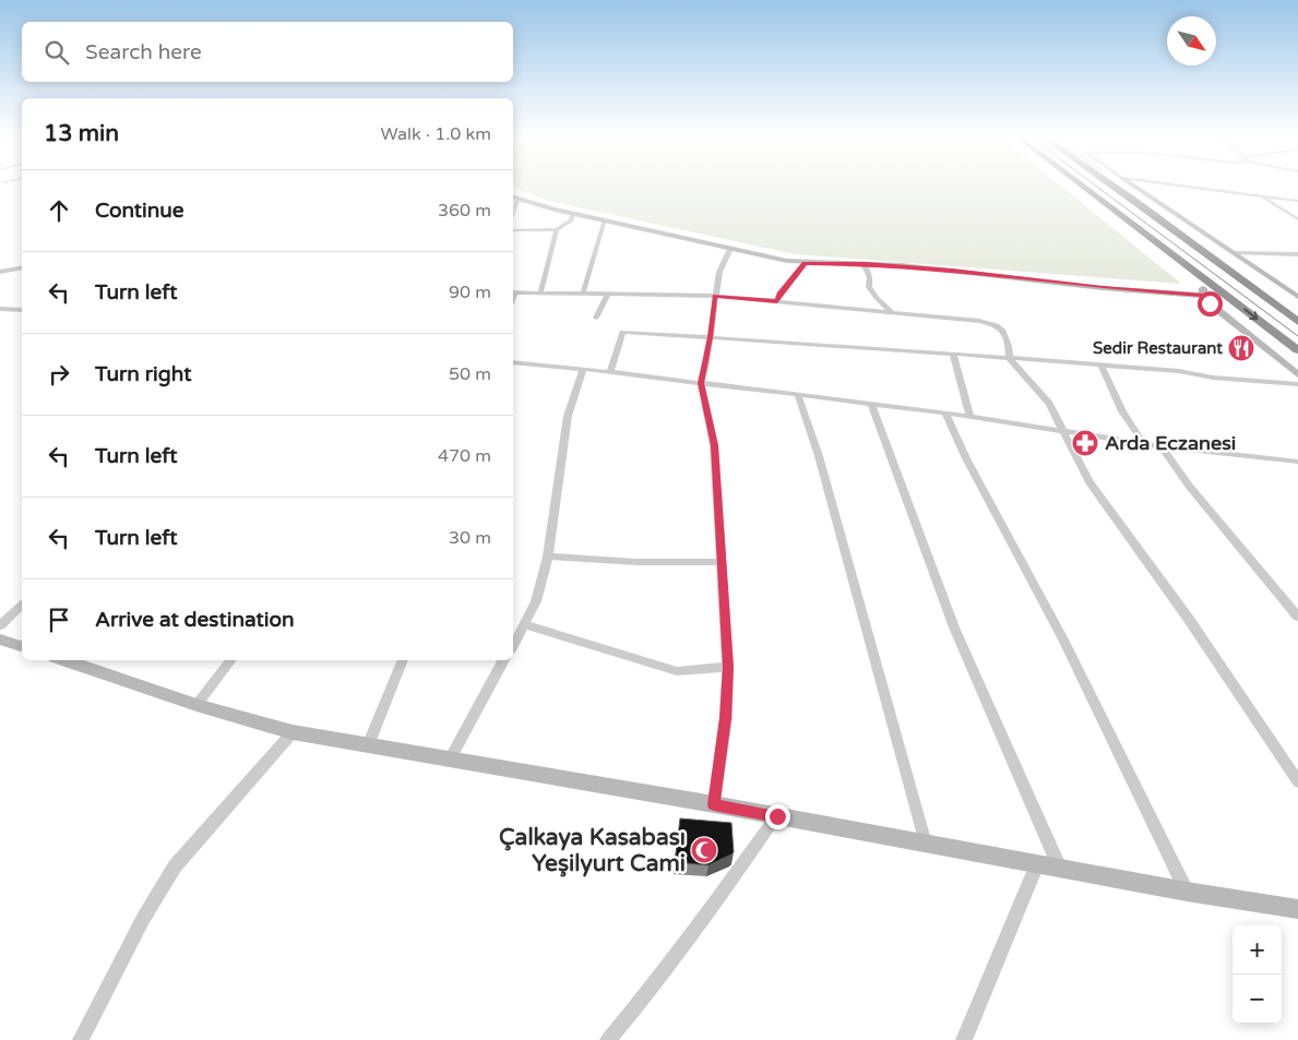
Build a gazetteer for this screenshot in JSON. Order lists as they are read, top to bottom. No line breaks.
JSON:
{"places":{"restaurant":["Sedir Restaurant"],"pharmacy":["Arda Eczanesi"],"mosque":["Çalkaya Kasabası Yeşilyurt Cami"]},"north":"bottom right","page":{"search":"Search here","heading":["13 min","Walk · 1.0 km"],"list":[["Continue","360 m"],["Turn left","90 m"],["Turn right","50 m"],["Turn left","470 m"],["Turn left","30 m"],"Arrive at destination"],"map_buttons":["+","−"]}}
